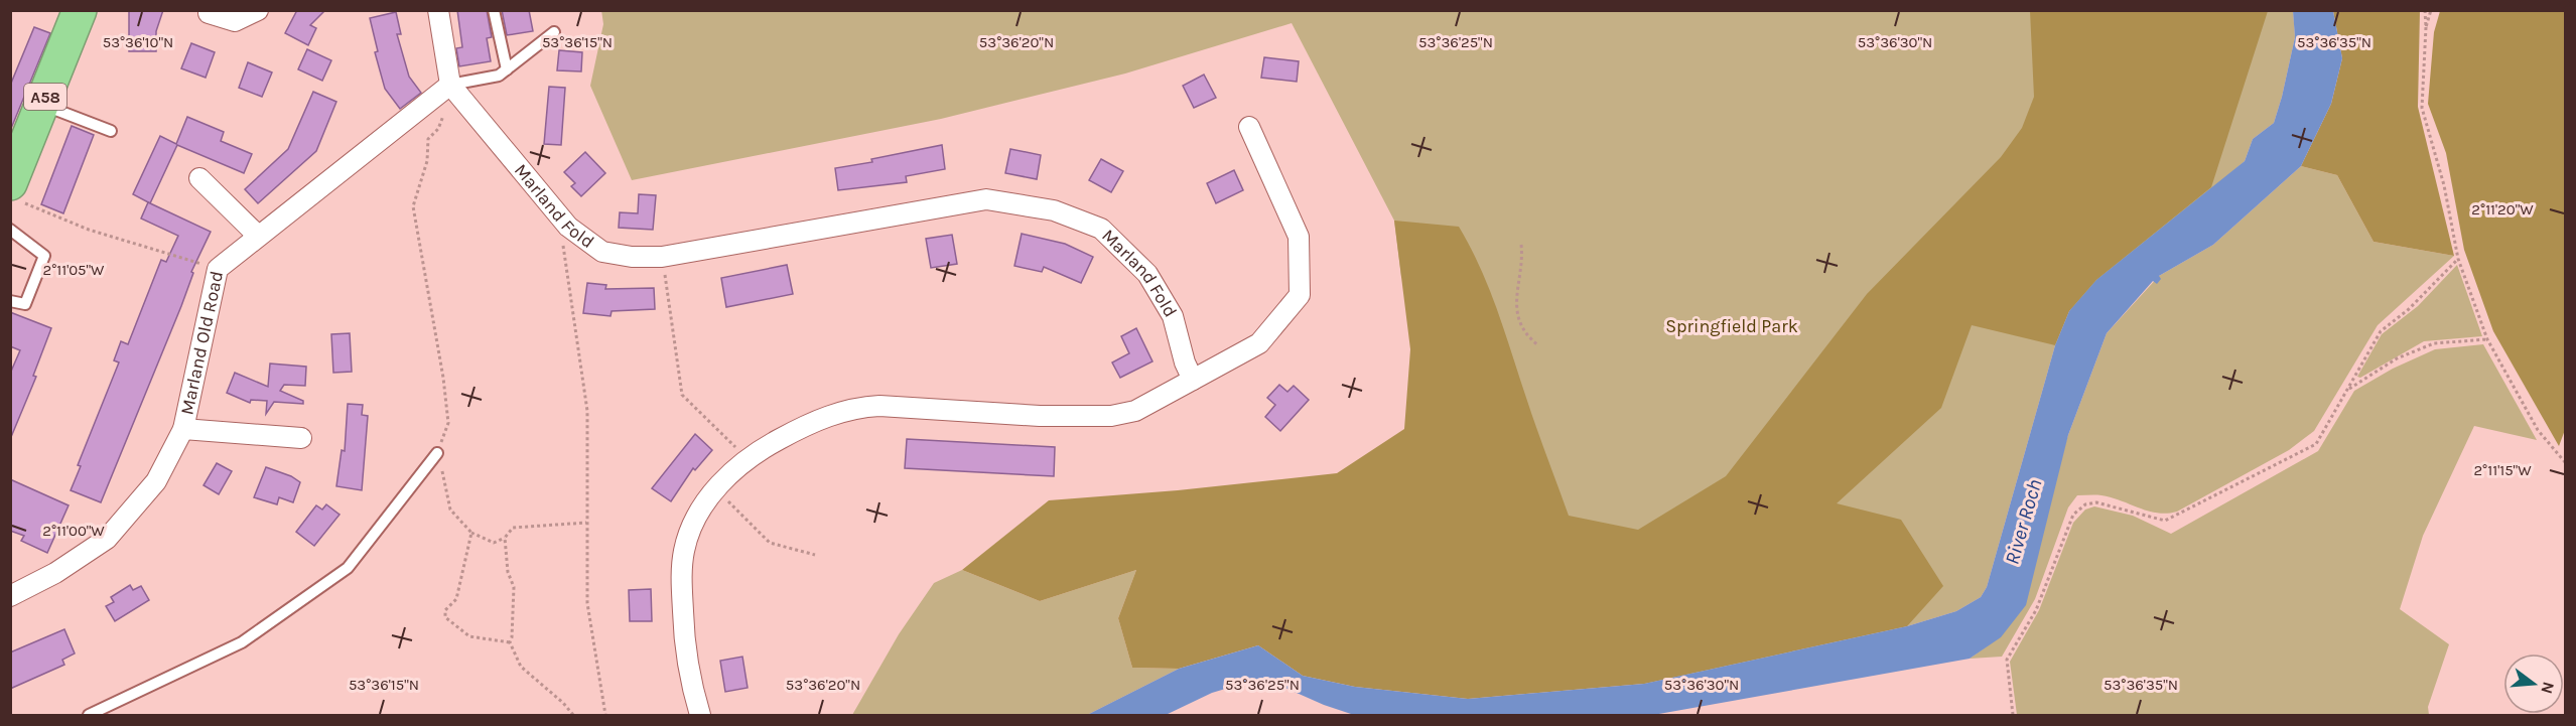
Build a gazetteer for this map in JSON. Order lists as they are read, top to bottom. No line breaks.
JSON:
{"streets":{"highway":["A58"],"street":["Marland Fold","Marland Old Road"]},"crossings":[["Marland Fold","Marland Old Road"]],"water":["River Roch"],"parks":["Springfield Park"],"north":"right","coordinates":["53°36'10\"N","53°36'15\"N","53°36'20\"N","53°36'25\"N","53°36'30\"N","53°36'35\"N","2°11'20\"W","2°11'05\"W","2°11'15\"W","2°11'00\"W"]}
